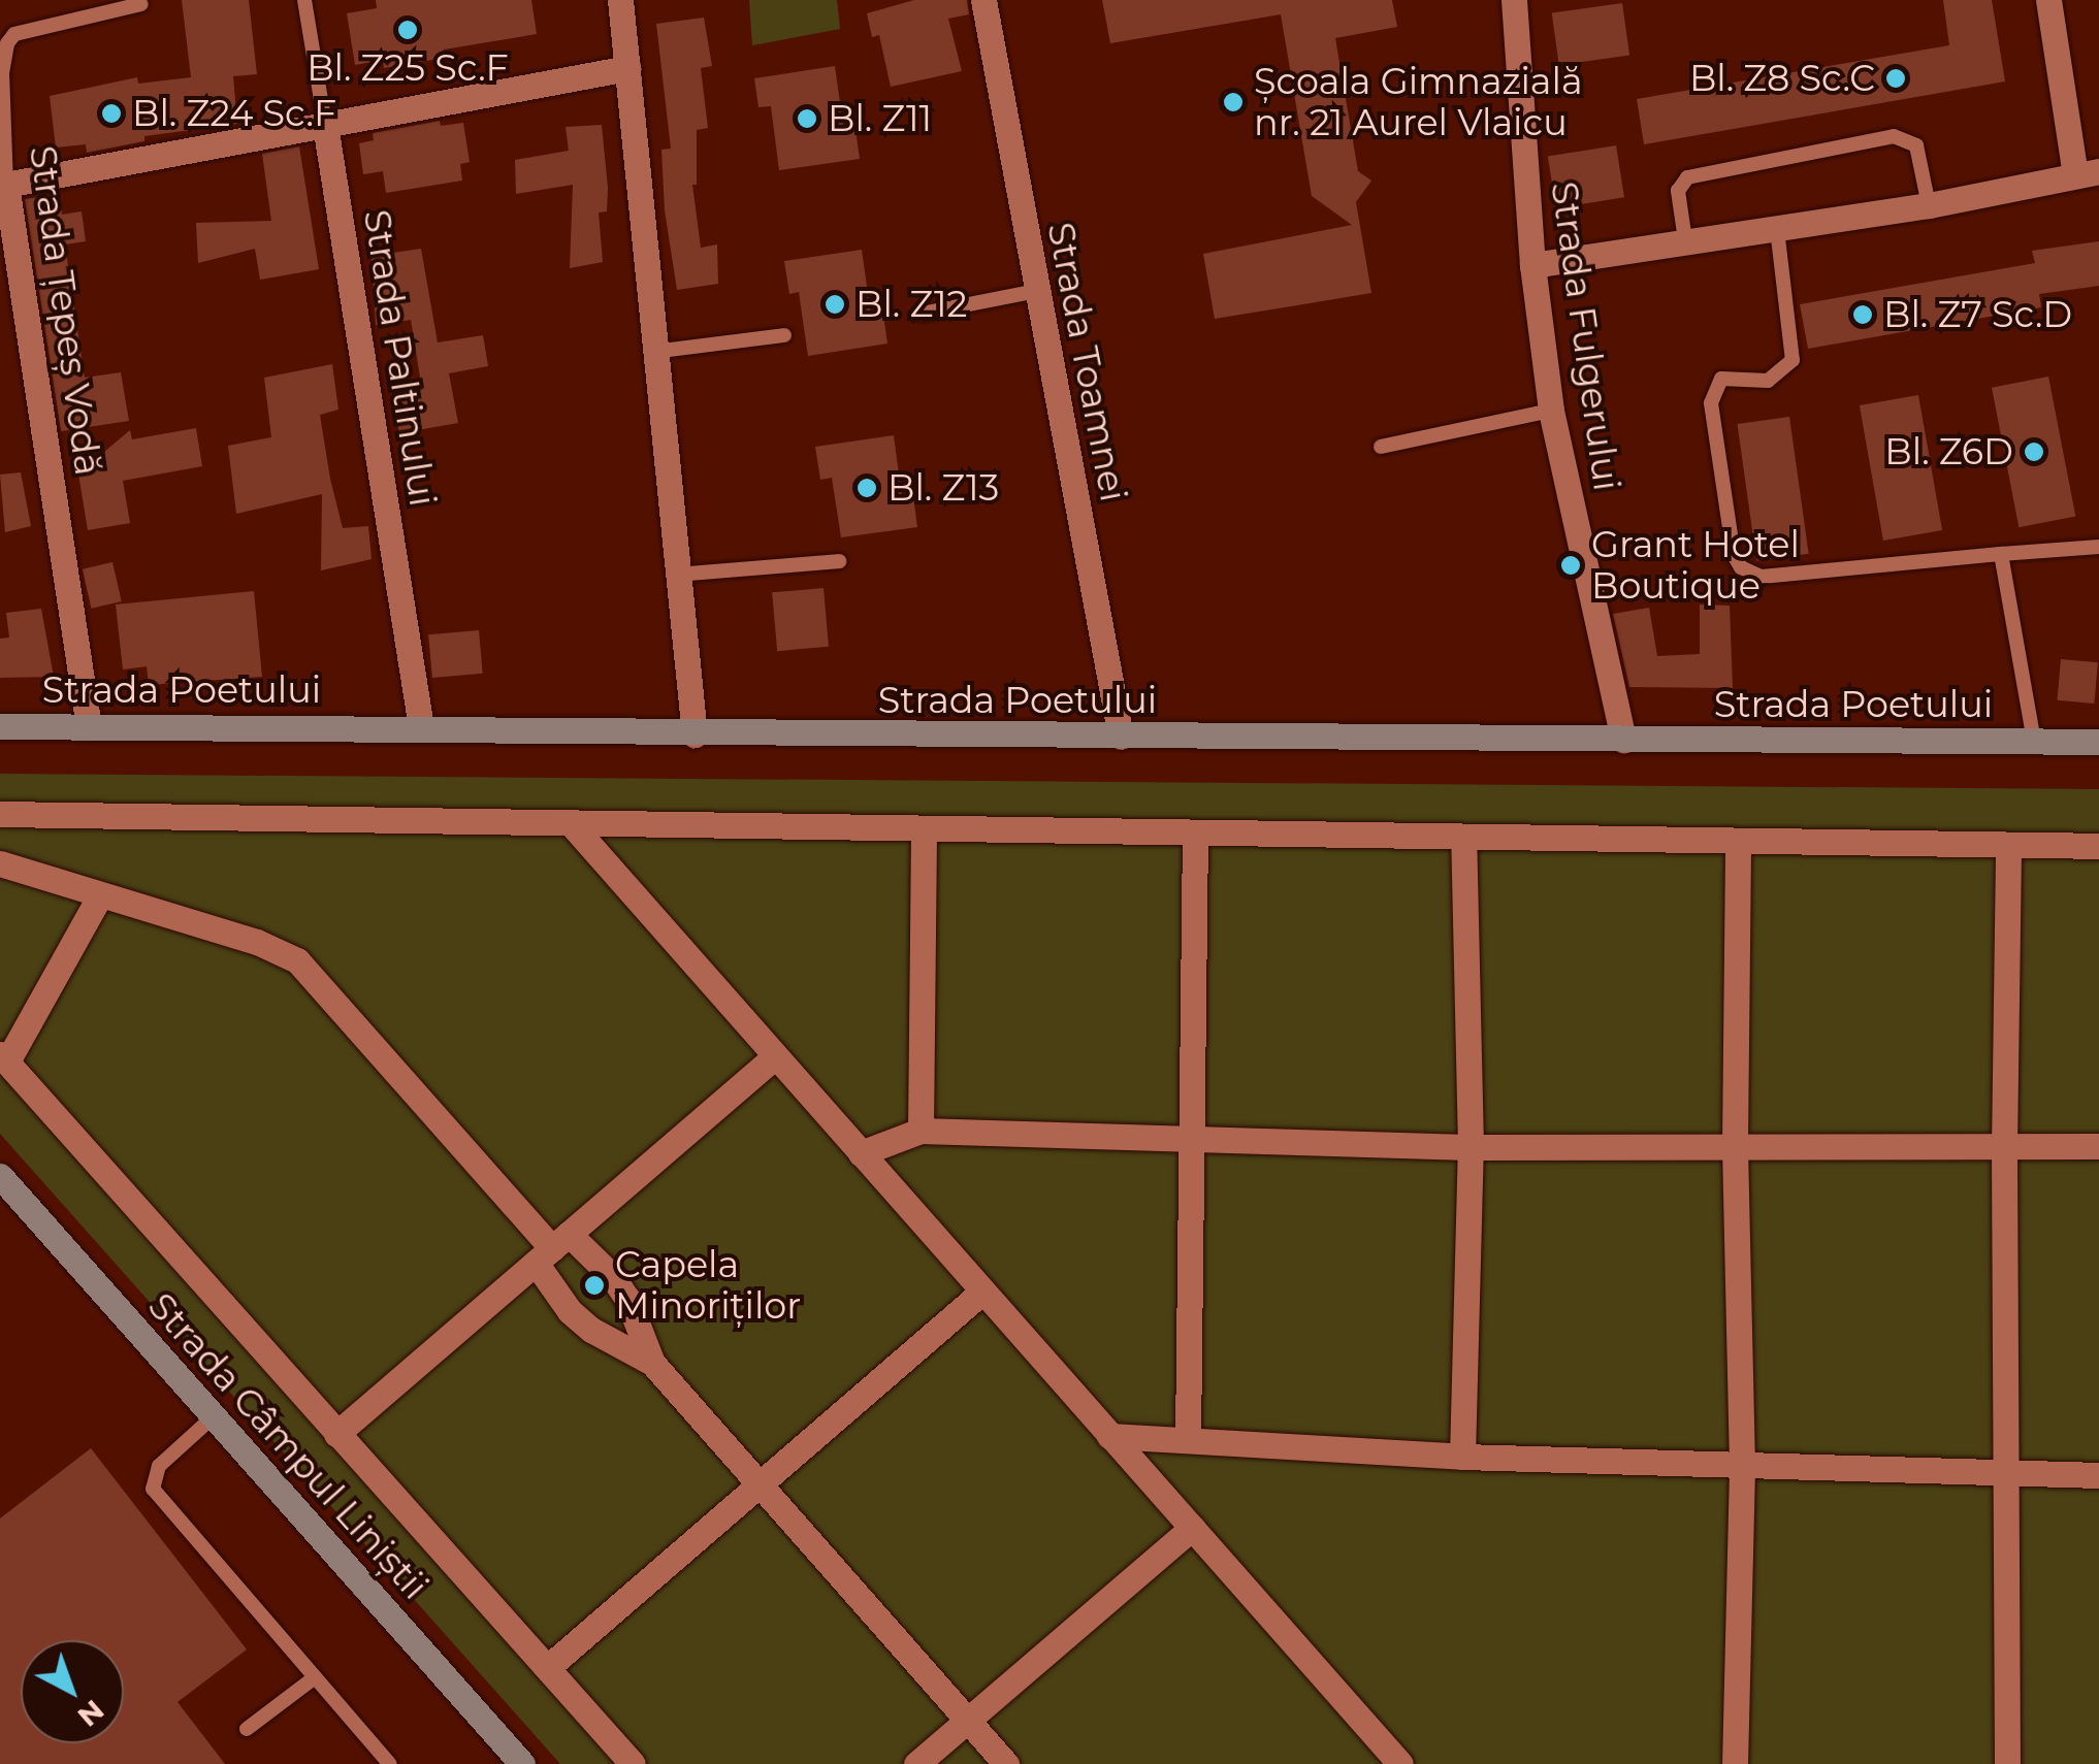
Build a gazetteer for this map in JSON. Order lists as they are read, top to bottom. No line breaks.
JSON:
{"streets":{"street":["Strada Țepeș Vodă","Strada Fulgerului","Strada Paltinului","Strada Toamnei","Strada Poetului","Strada Câmpul Liniștii"]},"crossings":[["Strada Țepeș Vodă","Strada Poetului"],["Strada Fulgerului","Strada Poetului"],["Strada Paltinului","Strada Poetului"],["Strada Toamnei","Strada Poetului"]],"places":["Bl. Z25 Sc.F","Bl. Z8 Sc.C","Școala Gimnazială nr. 21 Aurel Vlaicu","Bl. Z24 Sc.F","Bl. Z11","Bl. Z12","Bl. Z7 Sc.D","Bl. Z6D","Bl. Z13","Grant Hotel Boutique","Capela Minoriților"],"north":"bottom right"}
